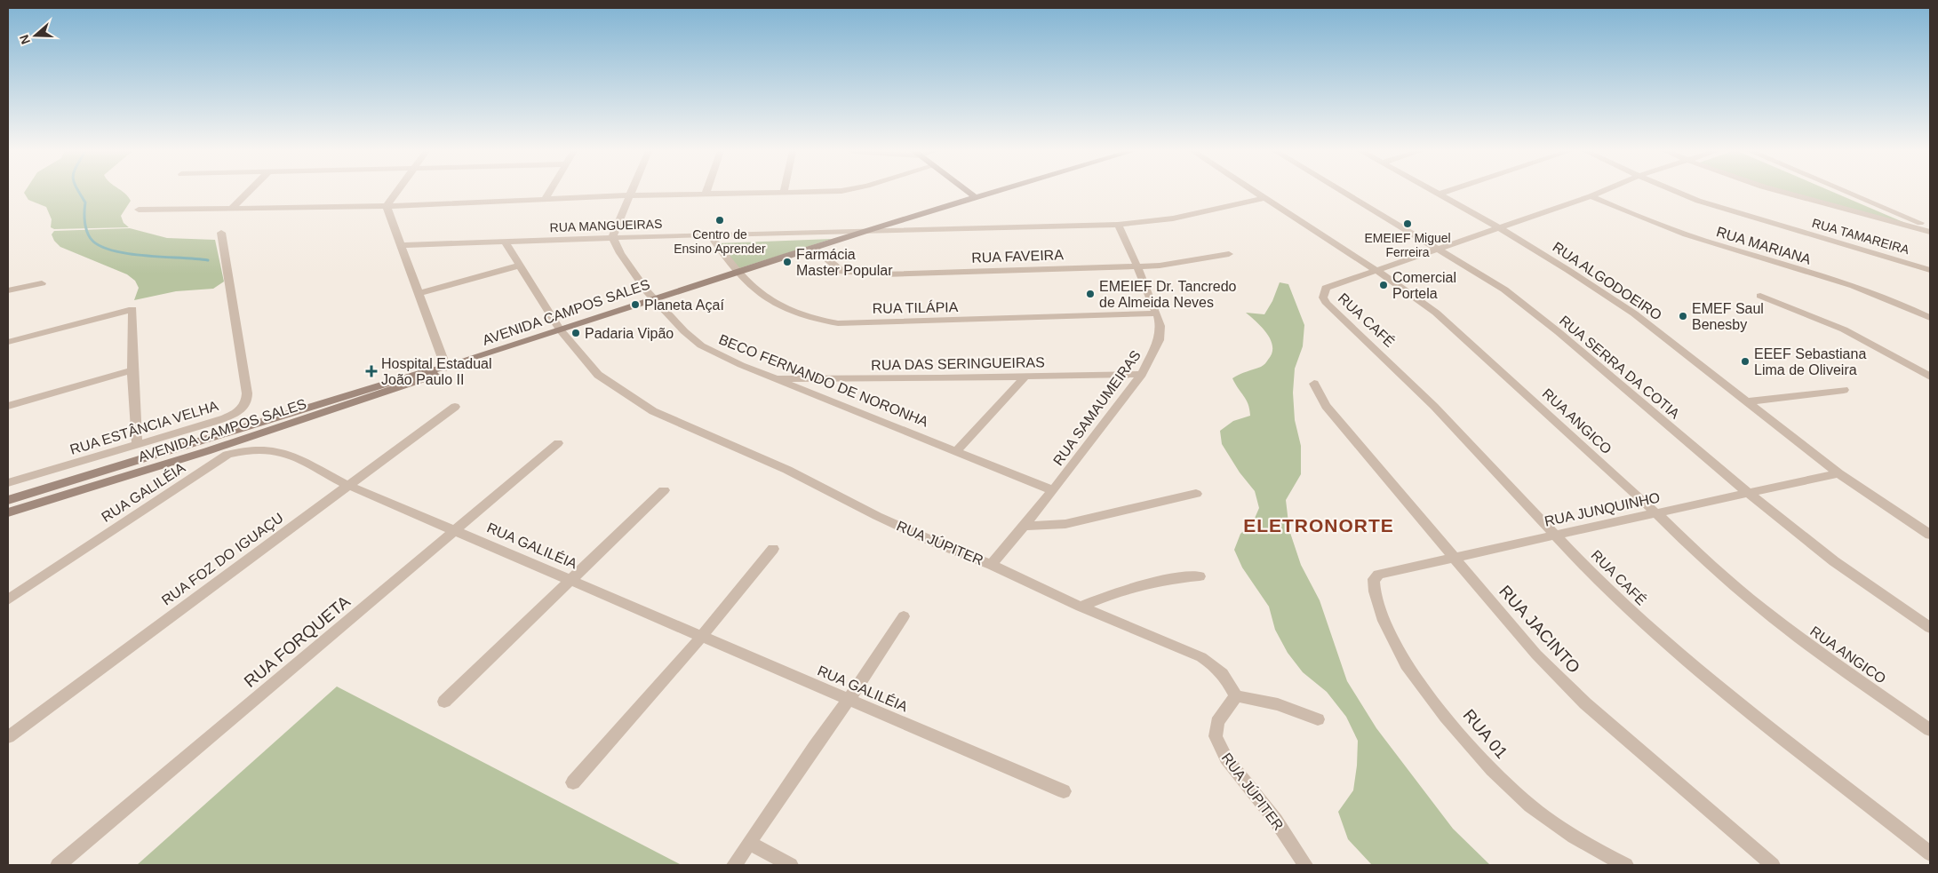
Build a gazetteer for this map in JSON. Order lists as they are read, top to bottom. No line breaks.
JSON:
{"streets":{"street":["RUA MANGUEIRAS","RUA TAMAREIRA","RUA MARIANA","RUA FAVEIRA","RUA ALGODOEIRO","RUA TILÁPIA","AVENIDA CAMPOS SALES","RUA CAFÉ","RUA DAS SERINGUEIRAS","RUA SERRA DA COTIA","BECO FERNANDO DE NORONHA","RUA SAMAUMEIRAS","RUA ANGICO","RUA ESTÂNCIA VELHA","RUA GALILÉIA","RUA JUNQUINHO","RUA JÚPITER","RUA FOZ DO IGUAÇU","RUA JACINTO","RUA FORQUETA","RUA 01"]},"crossings":[["RUA MANGUEIRAS","RUA TILÁPIA"],["RUA MANGUEIRAS","AVENIDA CAMPOS SALES"],["RUA MANGUEIRAS","BECO FERNANDO DE NORONHA"],["RUA MANGUEIRAS","RUA SAMAUMEIRAS"],["RUA MANGUEIRAS","RUA ANGICO"],["RUA MANGUEIRAS","RUA JÚPITER"],["RUA FAVEIRA","AVENIDA CAMPOS SALES"],["RUA FAVEIRA","RUA SAMAUMEIRAS"],["RUA ALGODOEIRO","RUA JUNQUINHO"],["RUA TILÁPIA","AVENIDA CAMPOS SALES"],["RUA TILÁPIA","RUA SAMAUMEIRAS"],["AVENIDA CAMPOS SALES","BECO FERNANDO DE NORONHA"],["AVENIDA CAMPOS SALES","RUA JÚPITER"],["RUA CAFÉ","RUA ANGICO"],["RUA CAFÉ","RUA JUNQUINHO"],["RUA DAS SERINGUEIRAS","BECO FERNANDO DE NORONHA"],["RUA DAS SERINGUEIRAS","RUA SAMAUMEIRAS"],["RUA SERRA DA COTIA","RUA JUNQUINHO"],["BECO FERNANDO DE NORONHA","RUA SAMAUMEIRAS"],["RUA SAMAUMEIRAS","RUA JÚPITER"],["RUA ANGICO","RUA JUNQUINHO"],["RUA GALILÉIA","RUA FOZ DO IGUAÇU"],["RUA GALILÉIA","RUA FORQUETA"],["RUA JUNQUINHO","RUA JACINTO"],["RUA JUNQUINHO","RUA 01"]],"districts":["ELETRONORTE"],"places":{"other":["Centro de Ensino Aprender","EMEIEF Miguel Ferreira","Farmácia Master Popular","Comercial Portela","EMEIEF Dr. Tancredo de Almeida Neves","Planeta Açaí","EMEF Saul Benesby","Padaria Vipão","EEEF Sebastiana Lima de Oliveira"],"health":["Hospital Estadual João Paulo II"]},"north":"left"}
